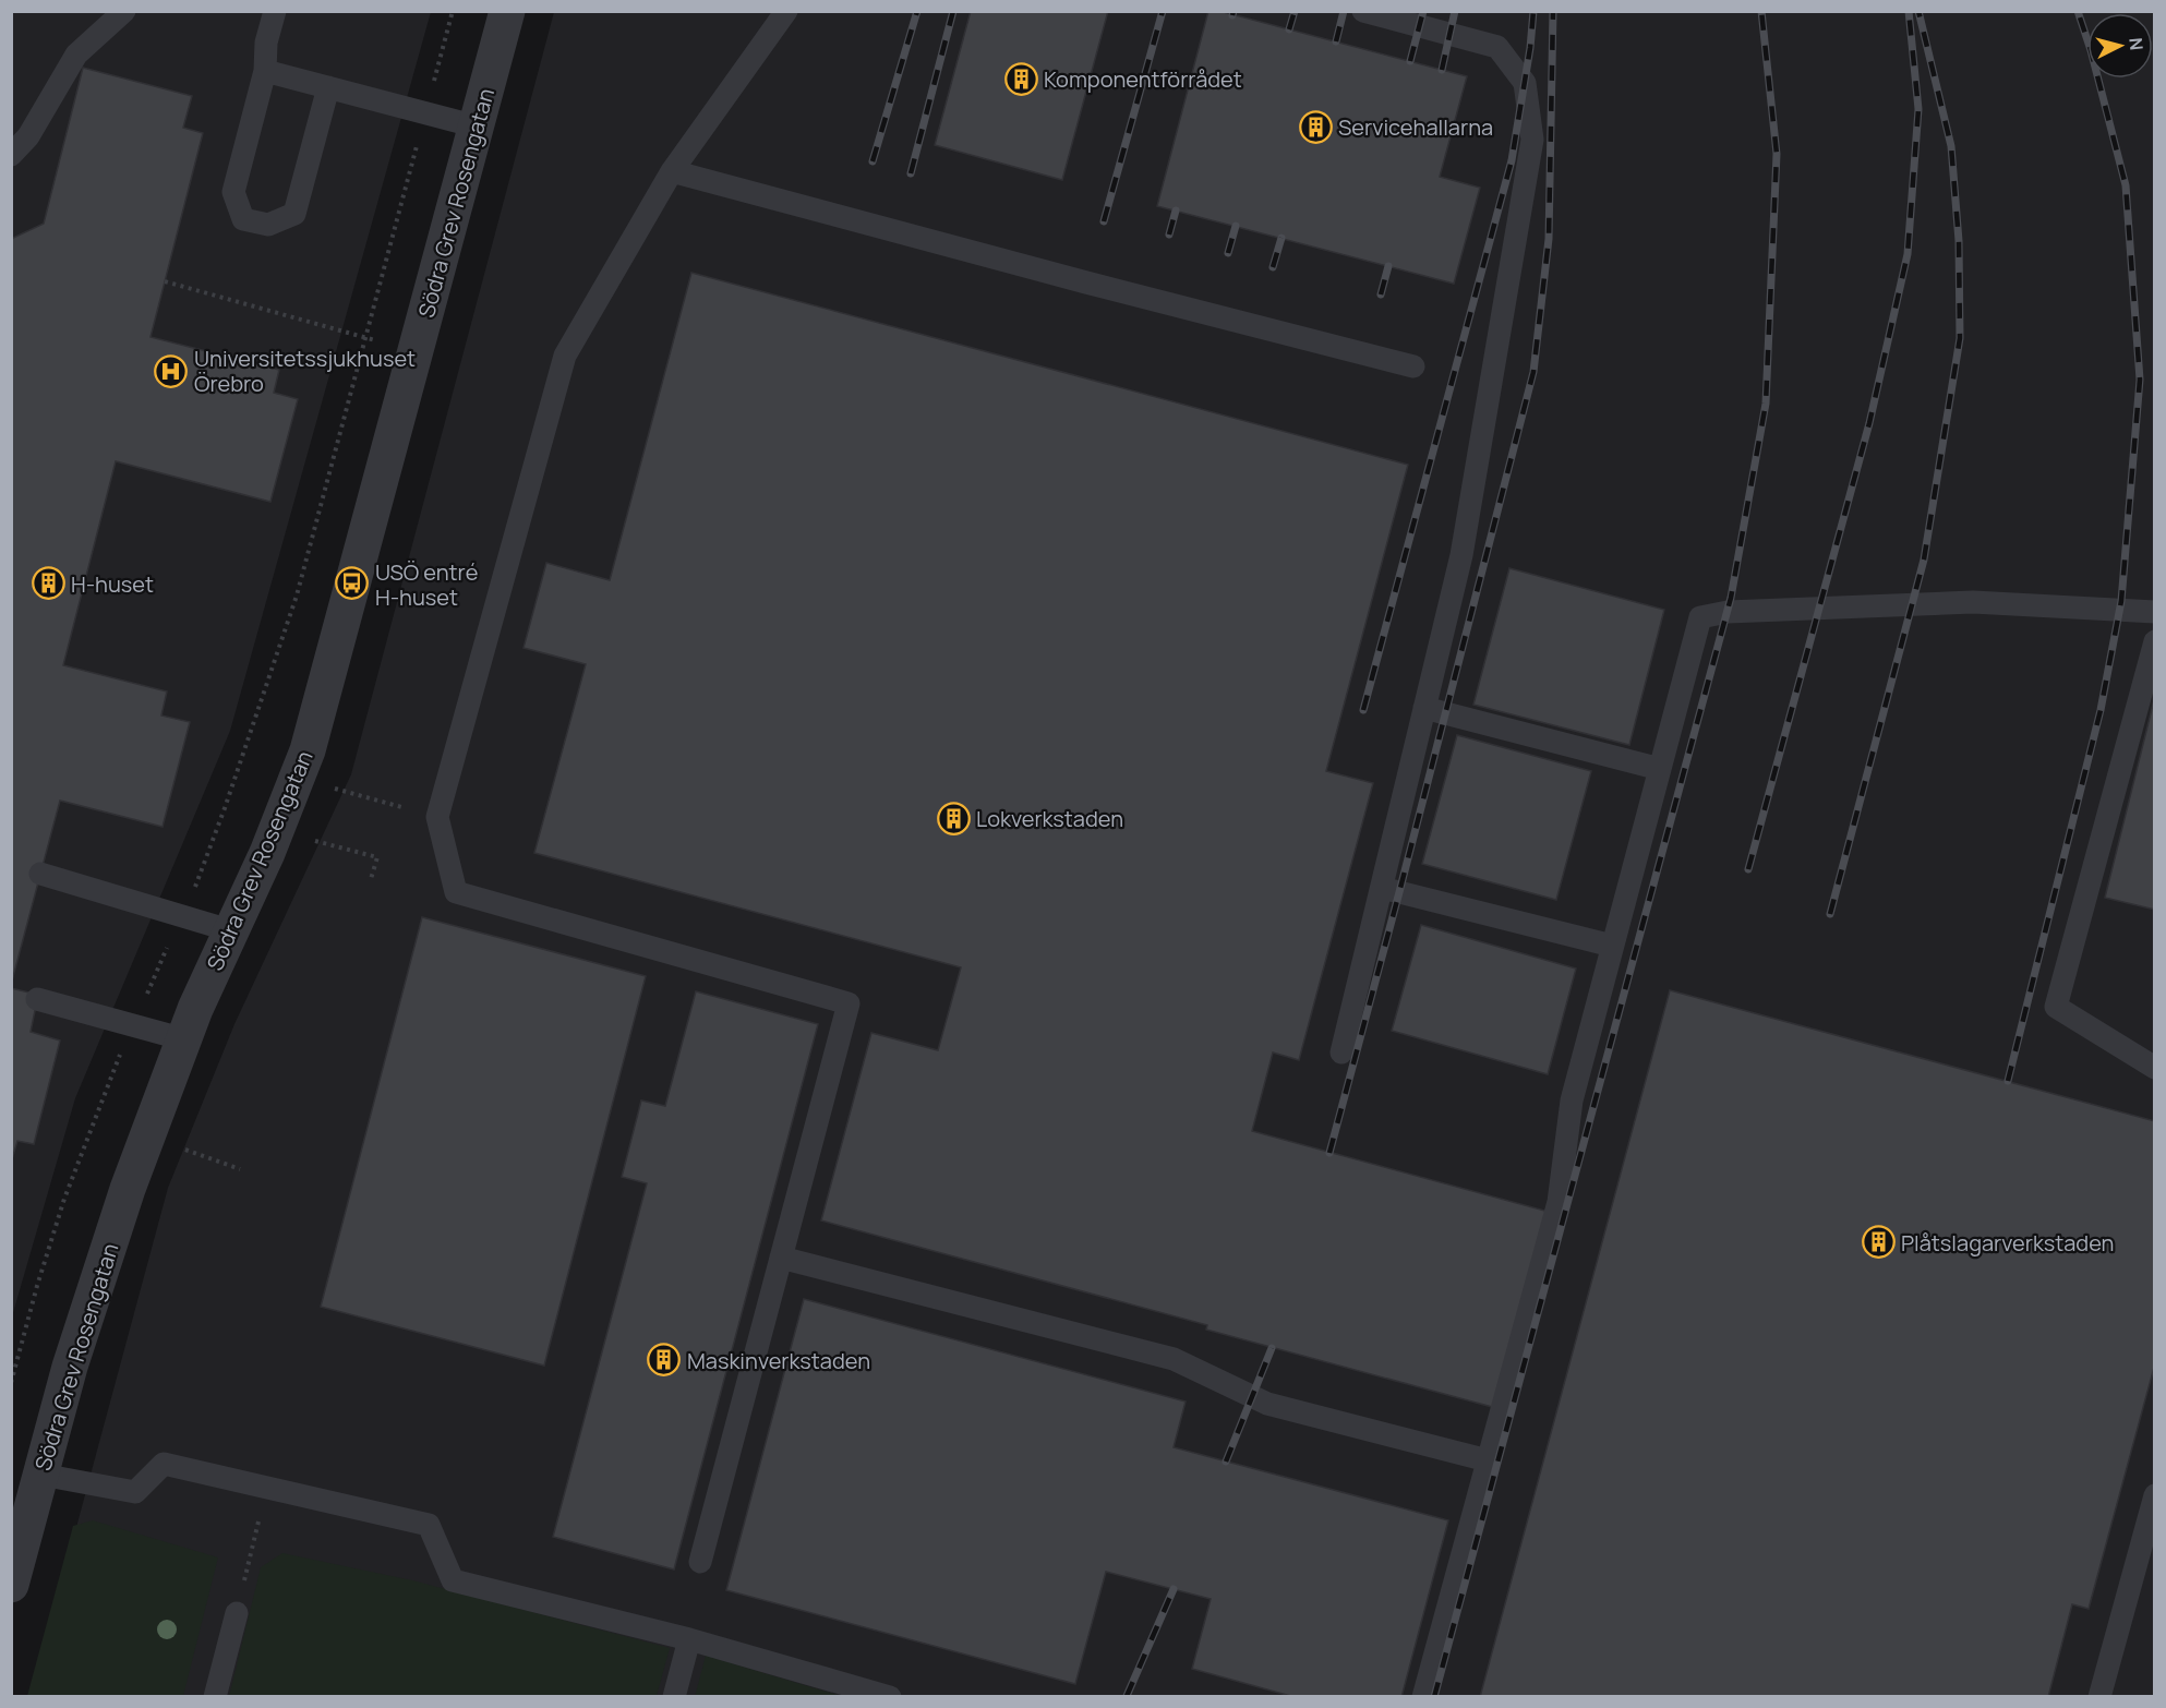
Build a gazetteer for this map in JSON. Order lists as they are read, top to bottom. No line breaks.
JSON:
{"streets":{"street":["Södra Grev Rosengatan"]},"places":{"building":["Komponentförrådet","Servicehallarna","H-huset","Lokverkstaden","Plåtslagarverkstaden","Maskinverkstaden"],"hospital":["Universitetssjukhuset Örebro"],"bus stop":["USÖ entré H-huset"]},"north":"right"}
